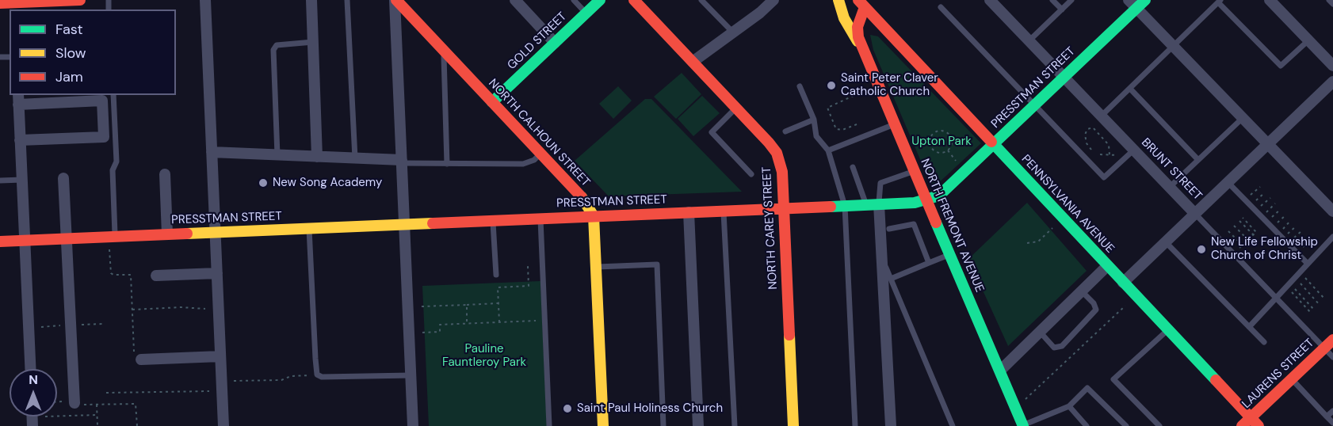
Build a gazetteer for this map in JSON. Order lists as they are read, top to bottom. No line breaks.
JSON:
{"streets":{"street":["GOLD STREET","PRESSTMAN STREET","NORTH CALHOUN STREET","BRUNT STREET","PENNSYLVANIA AVENUE","NORTH FREMONT AVENUE","NORTH CAREY STREET","LAURENS STREET"]},"crossings":[["GOLD STREET","NORTH CALHOUN STREET"],["PRESSTMAN STREET","NORTH CALHOUN STREET"],["PRESSTMAN STREET","BRUNT STREET"],["PRESSTMAN STREET","PENNSYLVANIA AVENUE"],["PRESSTMAN STREET","NORTH FREMONT AVENUE"],["PRESSTMAN STREET","NORTH CAREY STREET"],["BRUNT STREET","LAURENS STREET"],["PENNSYLVANIA AVENUE","NORTH FREMONT AVENUE"],["PENNSYLVANIA AVENUE","LAURENS STREET"]],"parks":["Upton Park","Pauline Fauntleroy Park"],"places":["Saint Peter Claver Catholic Church","New Song Academy","New Life Fellowship Church of Christ","Saint Paul Holiness Church"],"legend":["Fast","Slow","Jam"],"north":"top"}
